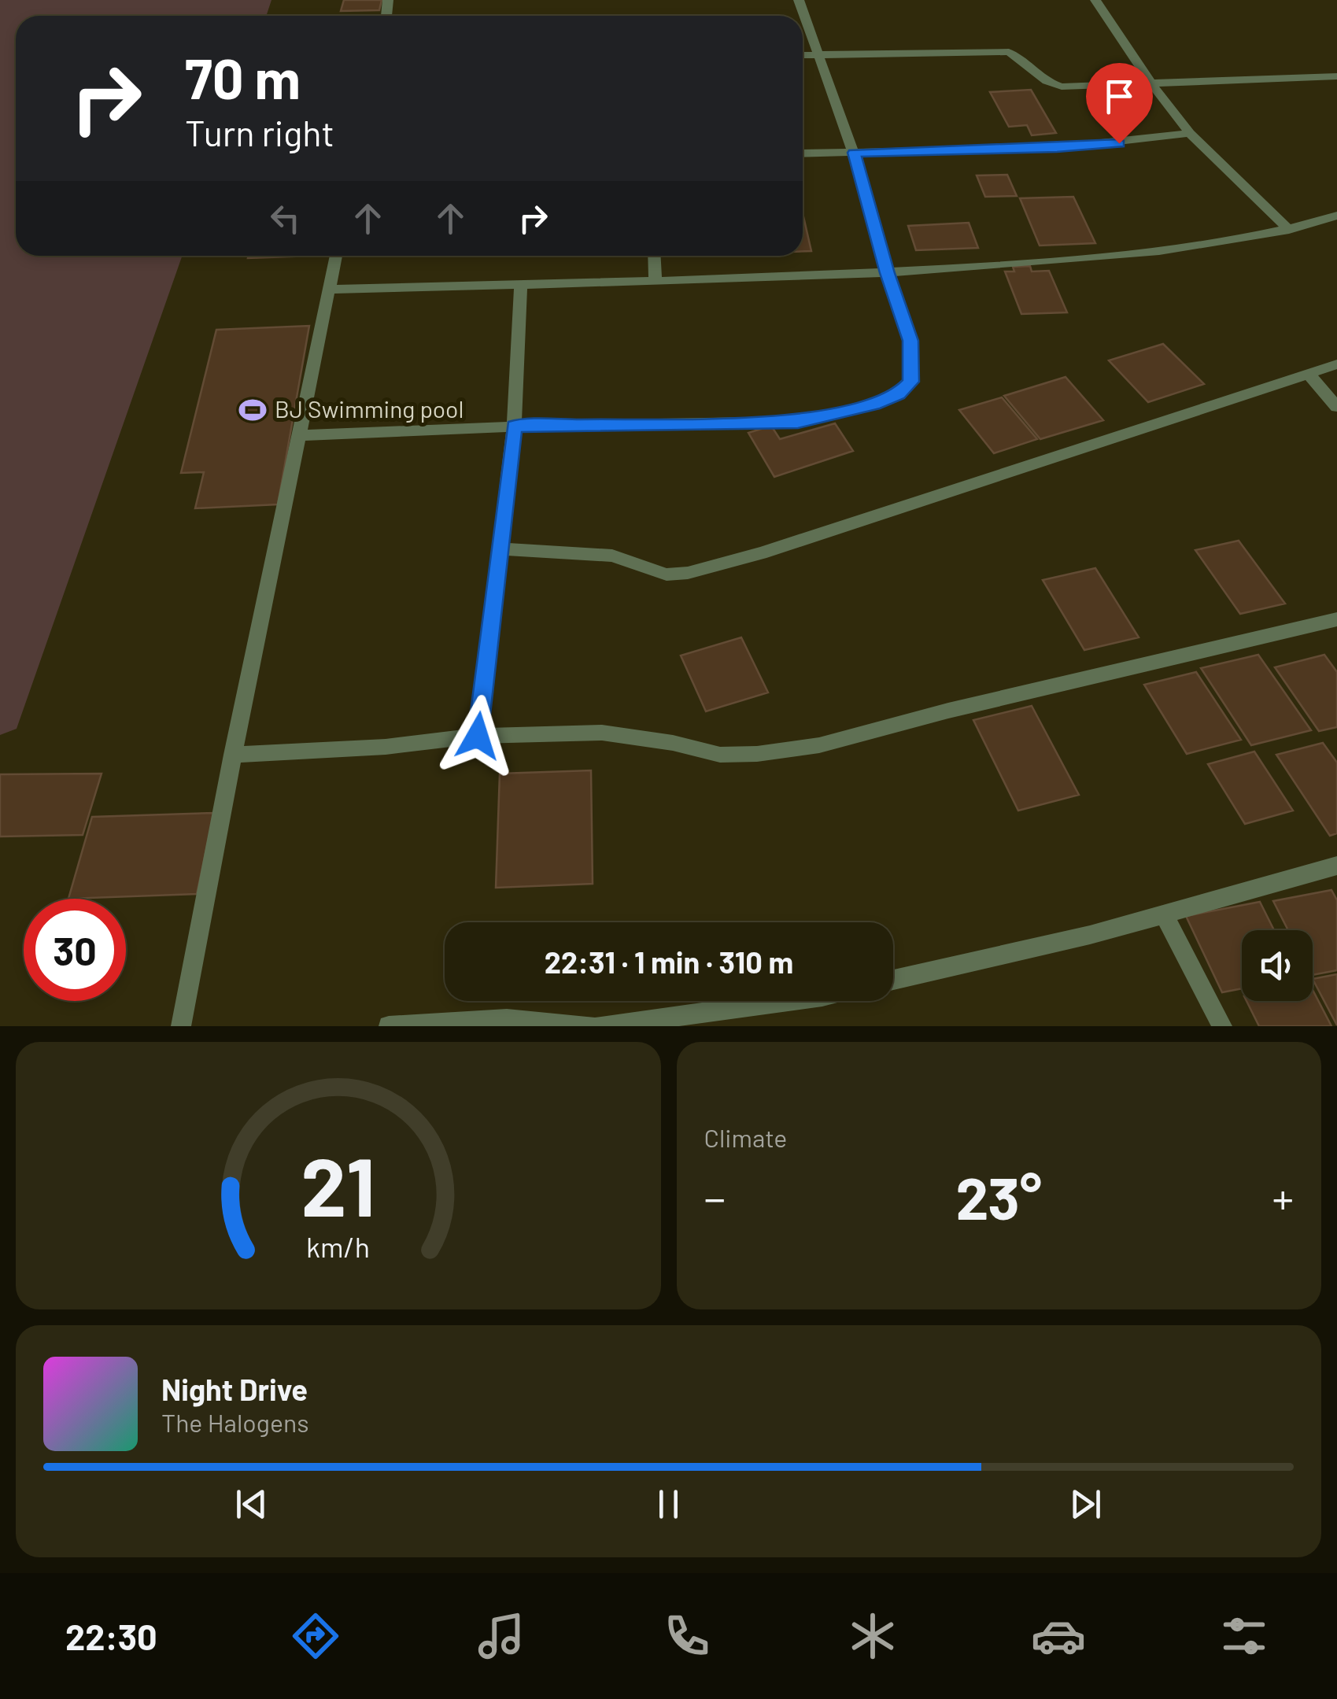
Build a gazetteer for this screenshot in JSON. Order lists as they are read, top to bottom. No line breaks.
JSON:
{"places":{"sports":["BJ Swimming pool"]},"page":{"turn":["70 m","Turn right"],"limit":"30","trip":"22:31 · 1 min · 310 m","tile":"Climate","heat":["−","23°","+"],"song":["Night Drive","The Halogens"],"tabs":"22:30","gauge":["21","km/h"]}}
